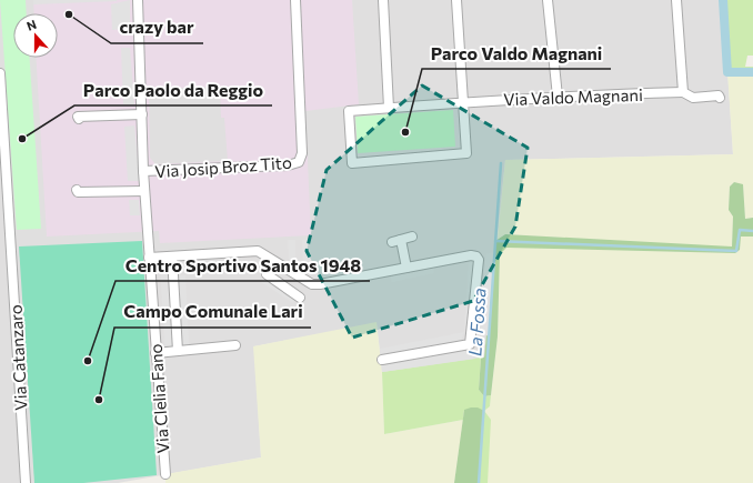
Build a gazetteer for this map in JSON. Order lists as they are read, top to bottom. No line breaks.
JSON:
{"streets":{"street":["Via Valdo Magnani","Via Josip Broz Tito","Via Catanzaro","Via Clelia Fano"]},"crossings":[["Via Josip Broz Tito","Via Clelia Fano"]],"water":["La Fossa"],"places":["crazy bar","Parco Valdo Magnani","Parco Paolo da Reggio","Centro Sportivo Santos 1948","Campo Comunale Lari"],"north":"top"}
